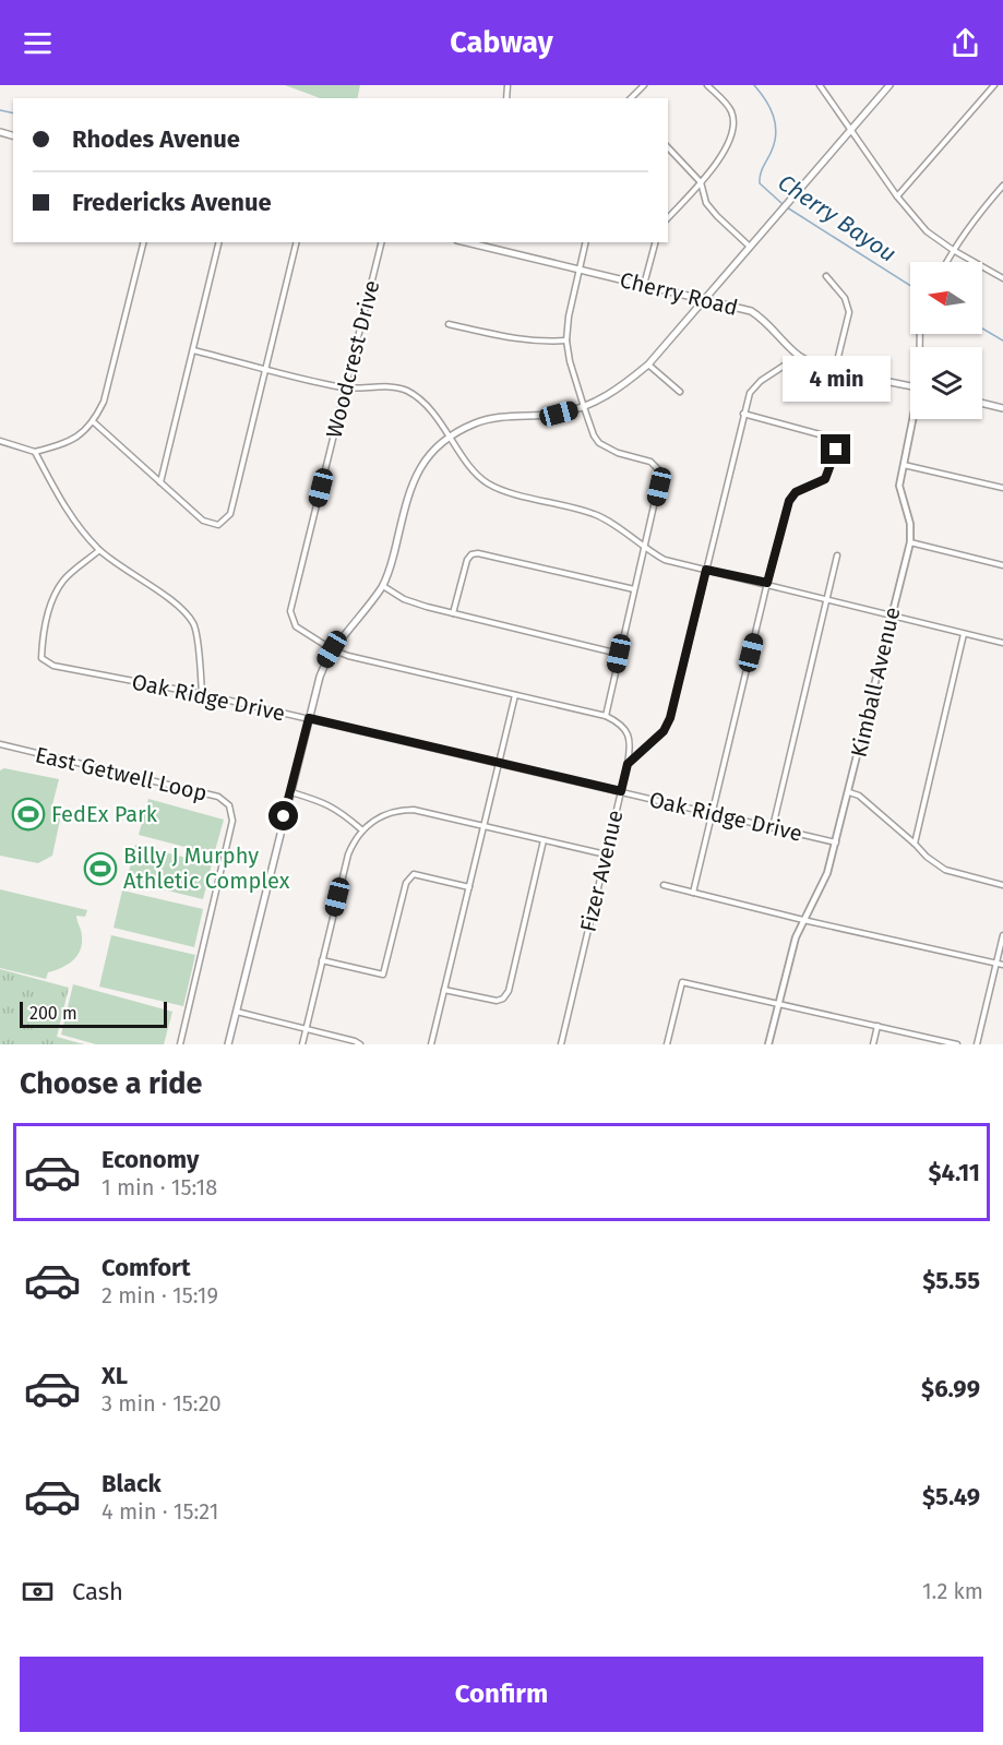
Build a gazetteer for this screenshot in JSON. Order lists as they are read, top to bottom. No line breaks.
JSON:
{"streets":{"main road":["Cherry Road"],"street":["Woodcrest Drive","Kimball Avenue","Oak Ridge Drive","East Getwell Loop","Fizer Avenue"]},"crossings":[["Woodcrest Drive","Fizer Avenue"],["Kimball Avenue","Oak Ridge Drive"],["Oak Ridge Drive","Fizer Avenue"]],"water":["Cherry Bayou"],"places":{"sports":["FedEx Park","Billy J Murphy Athletic Complex"]},"scale_bar":"200 m","north":"left","page":{"header":"Cabway","banner":["Rhodes Avenue","Fredericks Avenue"],"bubble":"4 min","scale":"200 m","heading":"Choose a ride","list":[{"name":"Economy","note":"1 min · 15:18","value":"$4.11"},{"name":"Comfort","note":"2 min · 15:19","value":"$5.55"},{"name":"XL","note":"3 min · 15:20","value":"$6.99"},{"name":"Black","note":"4 min · 15:21","value":"$5.49"}],"pay":["Cash","1.2 km"],"buttons":"Confirm"}}
